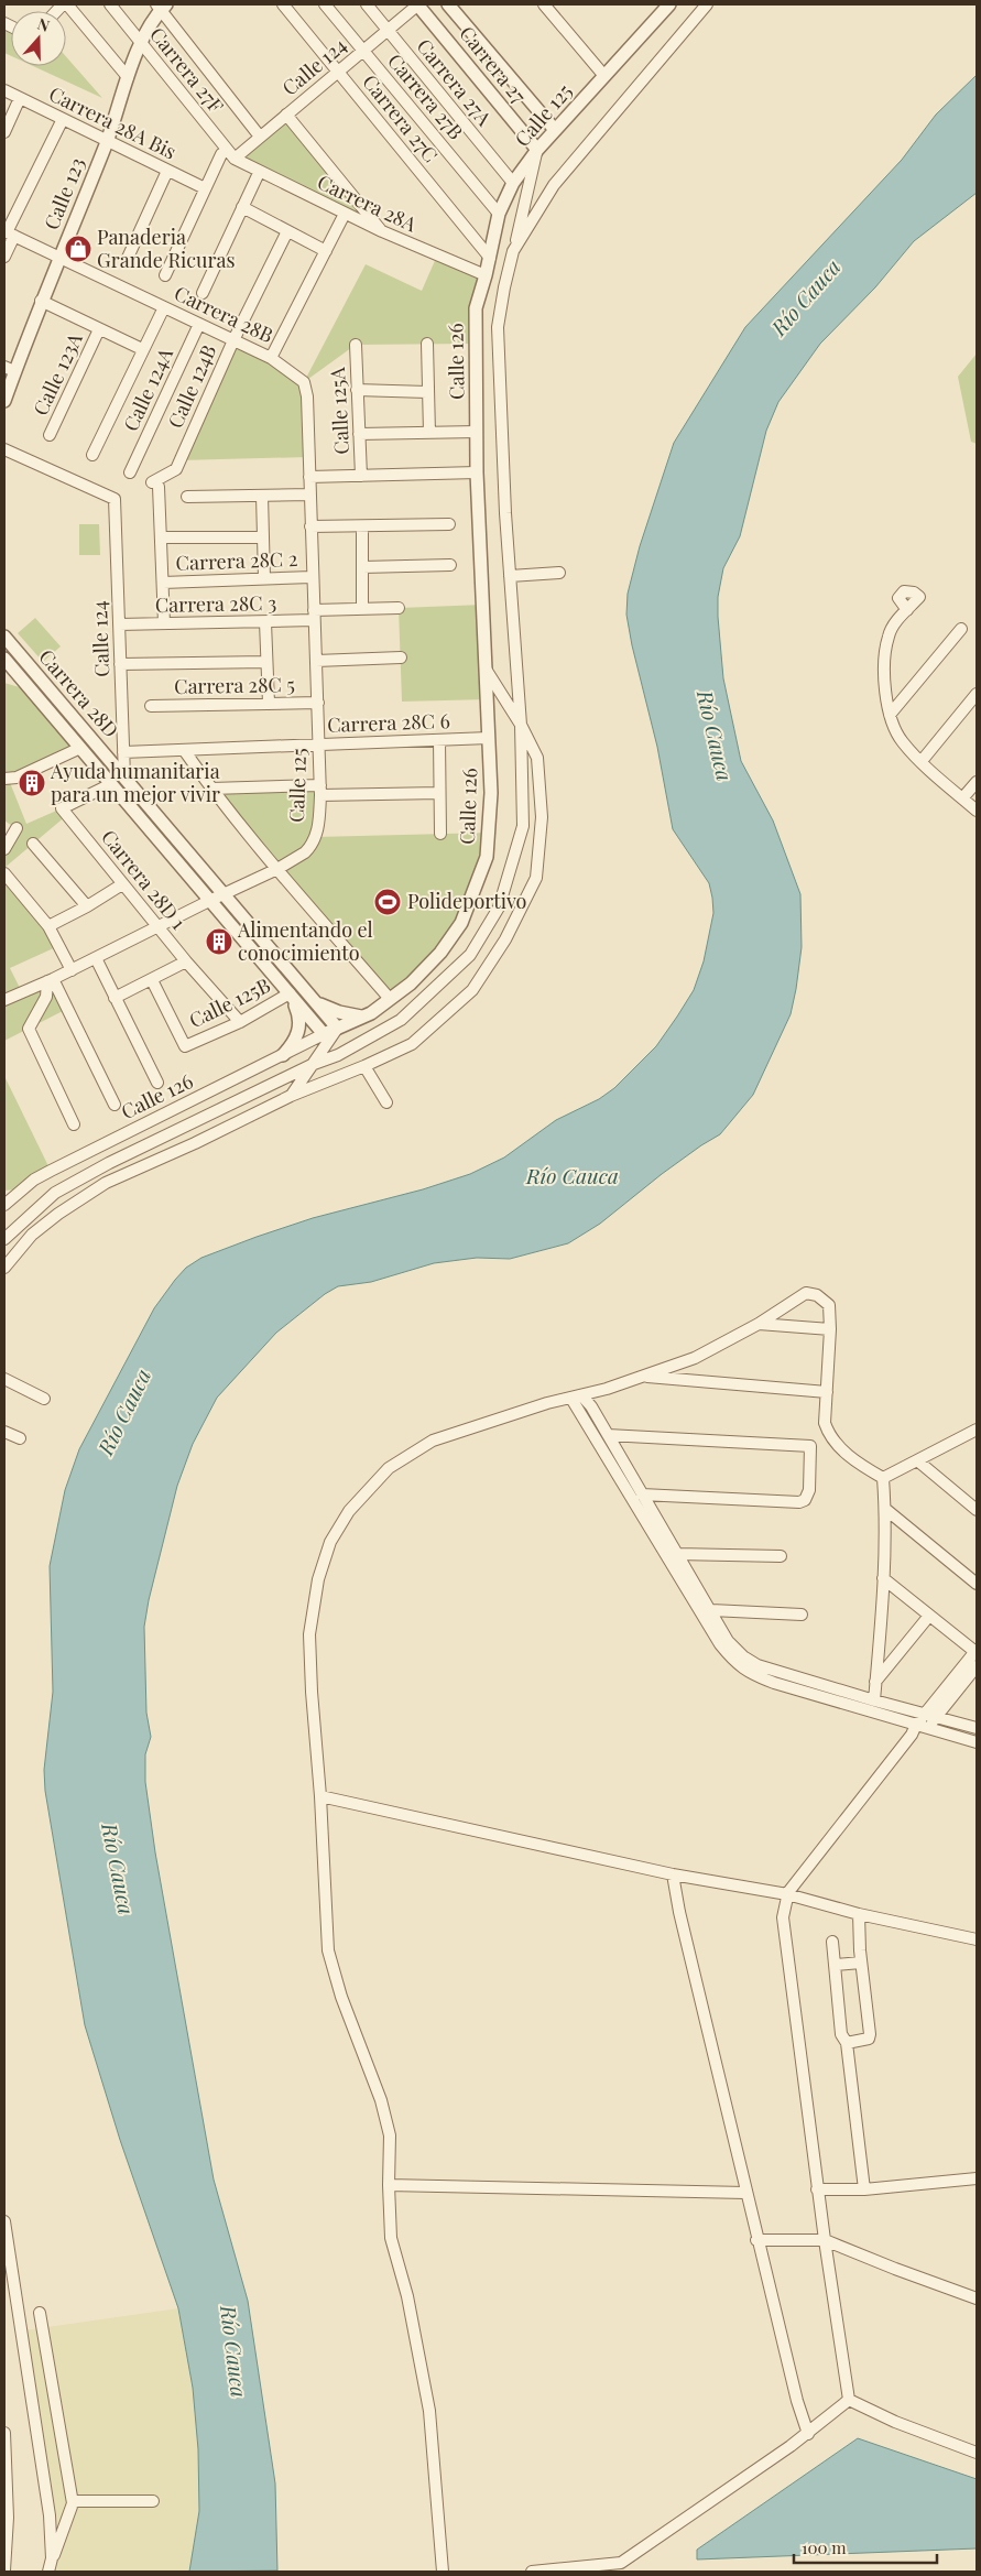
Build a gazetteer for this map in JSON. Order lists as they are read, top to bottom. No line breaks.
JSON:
{"streets":{"street":["Carrera 27","Calle 124","Carrera 27F","Carrera 27A","Carrera 27B","Calle 125","Carrera 27C","Carrera 28A Bis","Calle 123","Carrera 28A","Carrera 28B","Calle 126","Calle 123A","Calle 124B","Calle 124A","Calle 125A","Carrera 28C 2","Carrera 28C 3","Carrera 28C 5","Carrera 28D","Carrera 28C 6","Carrera 28D 1","Calle 125B"]},"crossings":[["Carrera 27","Calle 124"],["Carrera 27","Calle 125"],["Calle 124","Carrera 27F"],["Calle 124","Carrera 27A"],["Calle 124","Carrera 27B"],["Calle 124","Carrera 27C"],["Calle 124","Carrera 28A"],["Calle 124","Carrera 28C 3"],["Calle 124","Carrera 28D"],["Calle 124","Carrera 28C 6"],["Carrera 27F","Calle 123"],["Carrera 27F","Carrera 28A"],["Carrera 27A","Calle 125"],["Carrera 27B","Calle 125"],["Calle 125","Carrera 27C"],["Calle 125","Carrera 28A"],["Calle 125","Carrera 28B"],["Calle 125","Calle 126"],["Calle 125","Carrera 28C 2"],["Calle 125","Carrera 28C 3"],["Calle 125","Carrera 28C 5"],["Calle 125","Carrera 28D"],["Calle 125","Carrera 28C 6"],["Calle 125","Carrera 28D 1"],["Carrera 28A Bis","Calle 123"],["Calle 123","Carrera 28B"],["Carrera 28A","Calle 126"],["Carrera 28B","Calle 124B"],["Carrera 28B","Calle 124A"],["Calle 126","Carrera 28D"],["Calle 126","Carrera 28C 6"],["Carrera 28D","Carrera 28D 1"],["Carrera 28D","Calle 125B"],["Carrera 28D 1","Calle 125B"]],"water":["Río Cauca"],"places":{"shop":["Panaderia Grande Ricuras"],"building":["Ayuda humanitaria para un mejor vivir","Alimentando el conocimiento"],"sports":["Polideportivo"]},"scale_bar":"100 m","north":"top"}
